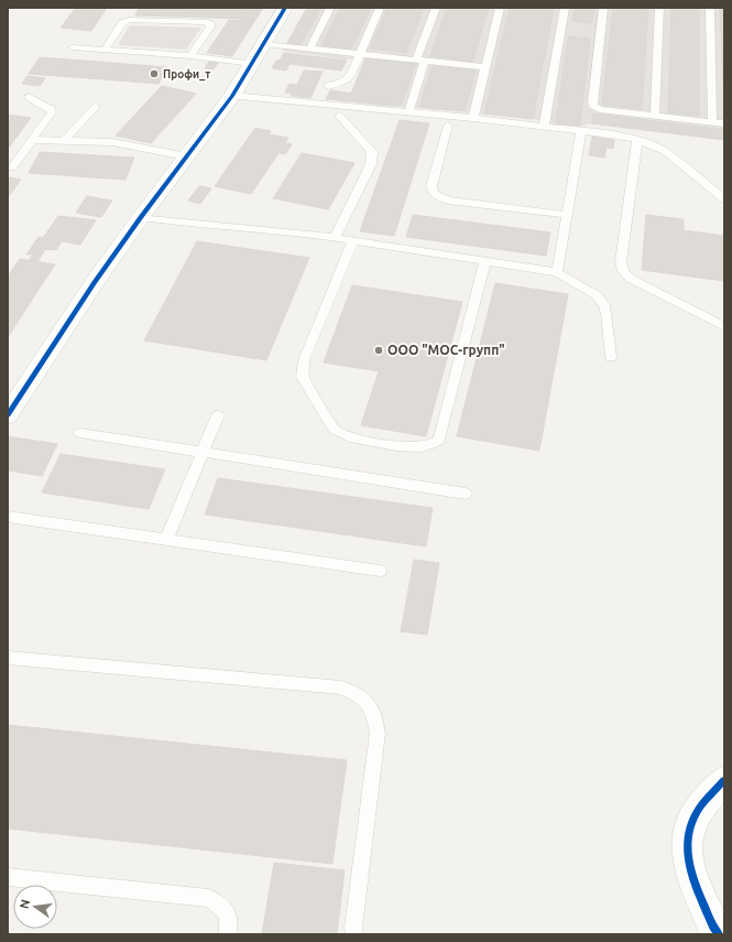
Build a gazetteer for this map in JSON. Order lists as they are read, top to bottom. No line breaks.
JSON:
{"places":["Профи_т","ООО \"МОС-групп\""],"north":"left"}
